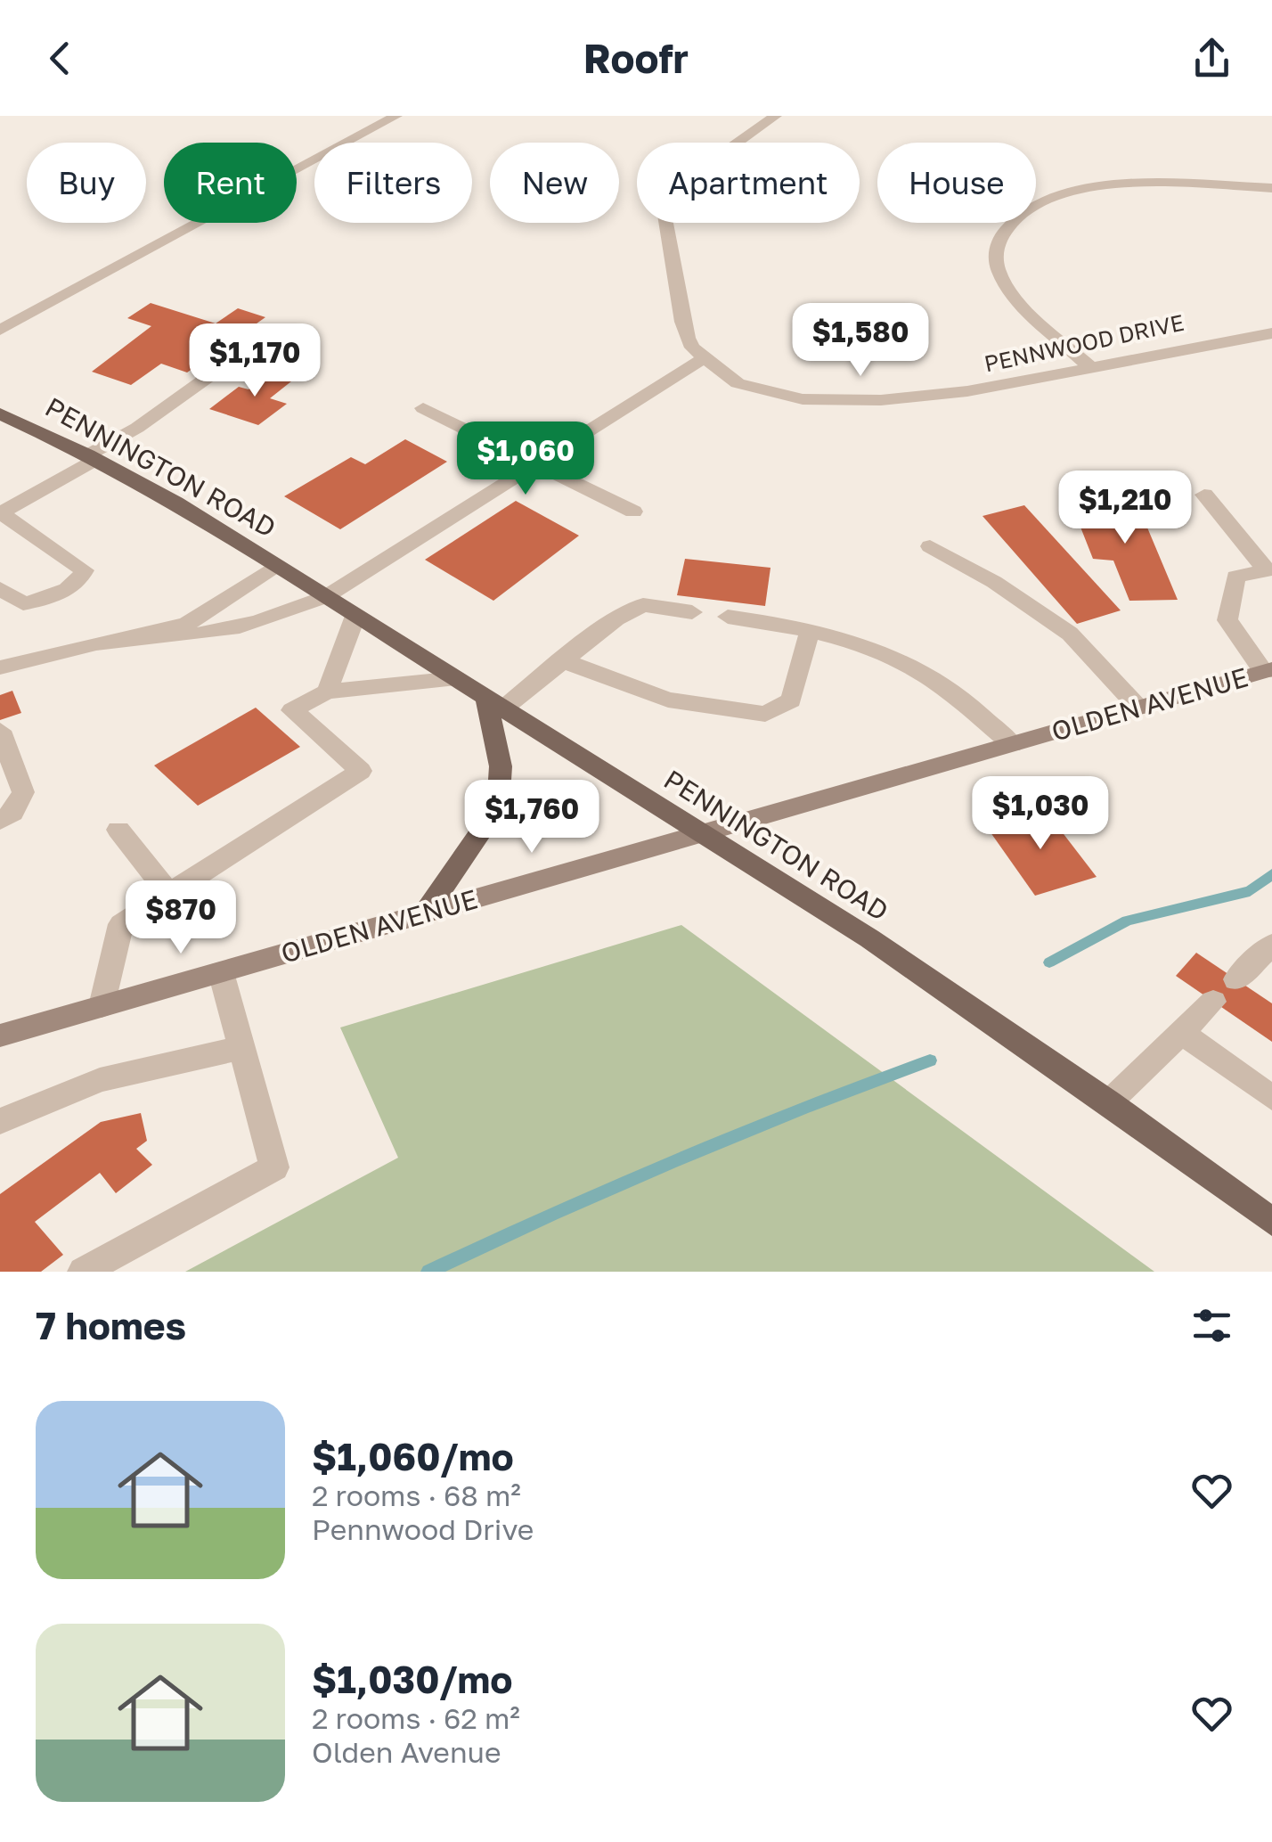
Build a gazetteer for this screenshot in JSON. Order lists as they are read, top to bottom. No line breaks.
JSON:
{"streets":{"main road":["PENNINGTON ROAD","OLDEN AVENUE"],"street":["PENNWOOD DRIVE"]},"crossings":[["PENNINGTON ROAD","OLDEN AVENUE"]],"page":{"header":"Roofr","chip":["Buy","Rent","Filters","New","Apartment","House"],"price":["$1,580","$1,170","$1,060","$1,210","$1,030","$1,760","$870"],"heading":"7 homes","list":[{"name":"$1,060/mo","note":"2 rooms · 68 m² · Pennwood Drive"},{"name":"$1,030/mo","note":"2 rooms · 62 m² · Olden Avenue"}]}}
